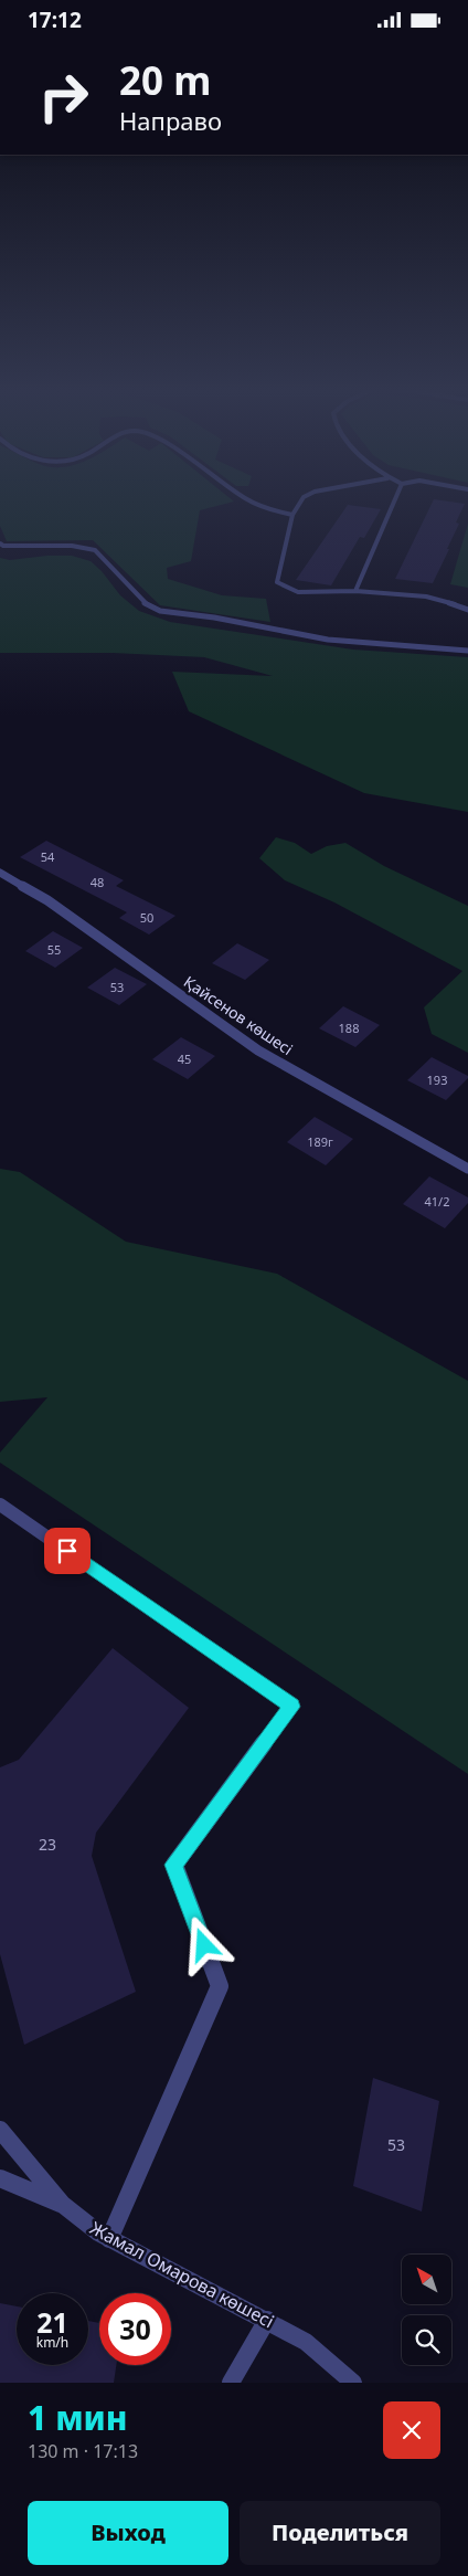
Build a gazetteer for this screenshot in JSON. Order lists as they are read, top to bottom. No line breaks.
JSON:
{"streets":{"street":["Қайсенов көшесі","Жамал Омарова көшесі"]},"house_numbers":["54","48","50","55","53","188","45","193","189г","41/2","23","53"],"north":"top left","page":{"status":"17:12","turn":["20 m","Направо"],"speed":"21 km/h","limit":"30","heading":["1 мин","130 m · 17:13"],"buttons":["Выход","Поделиться"]}}
